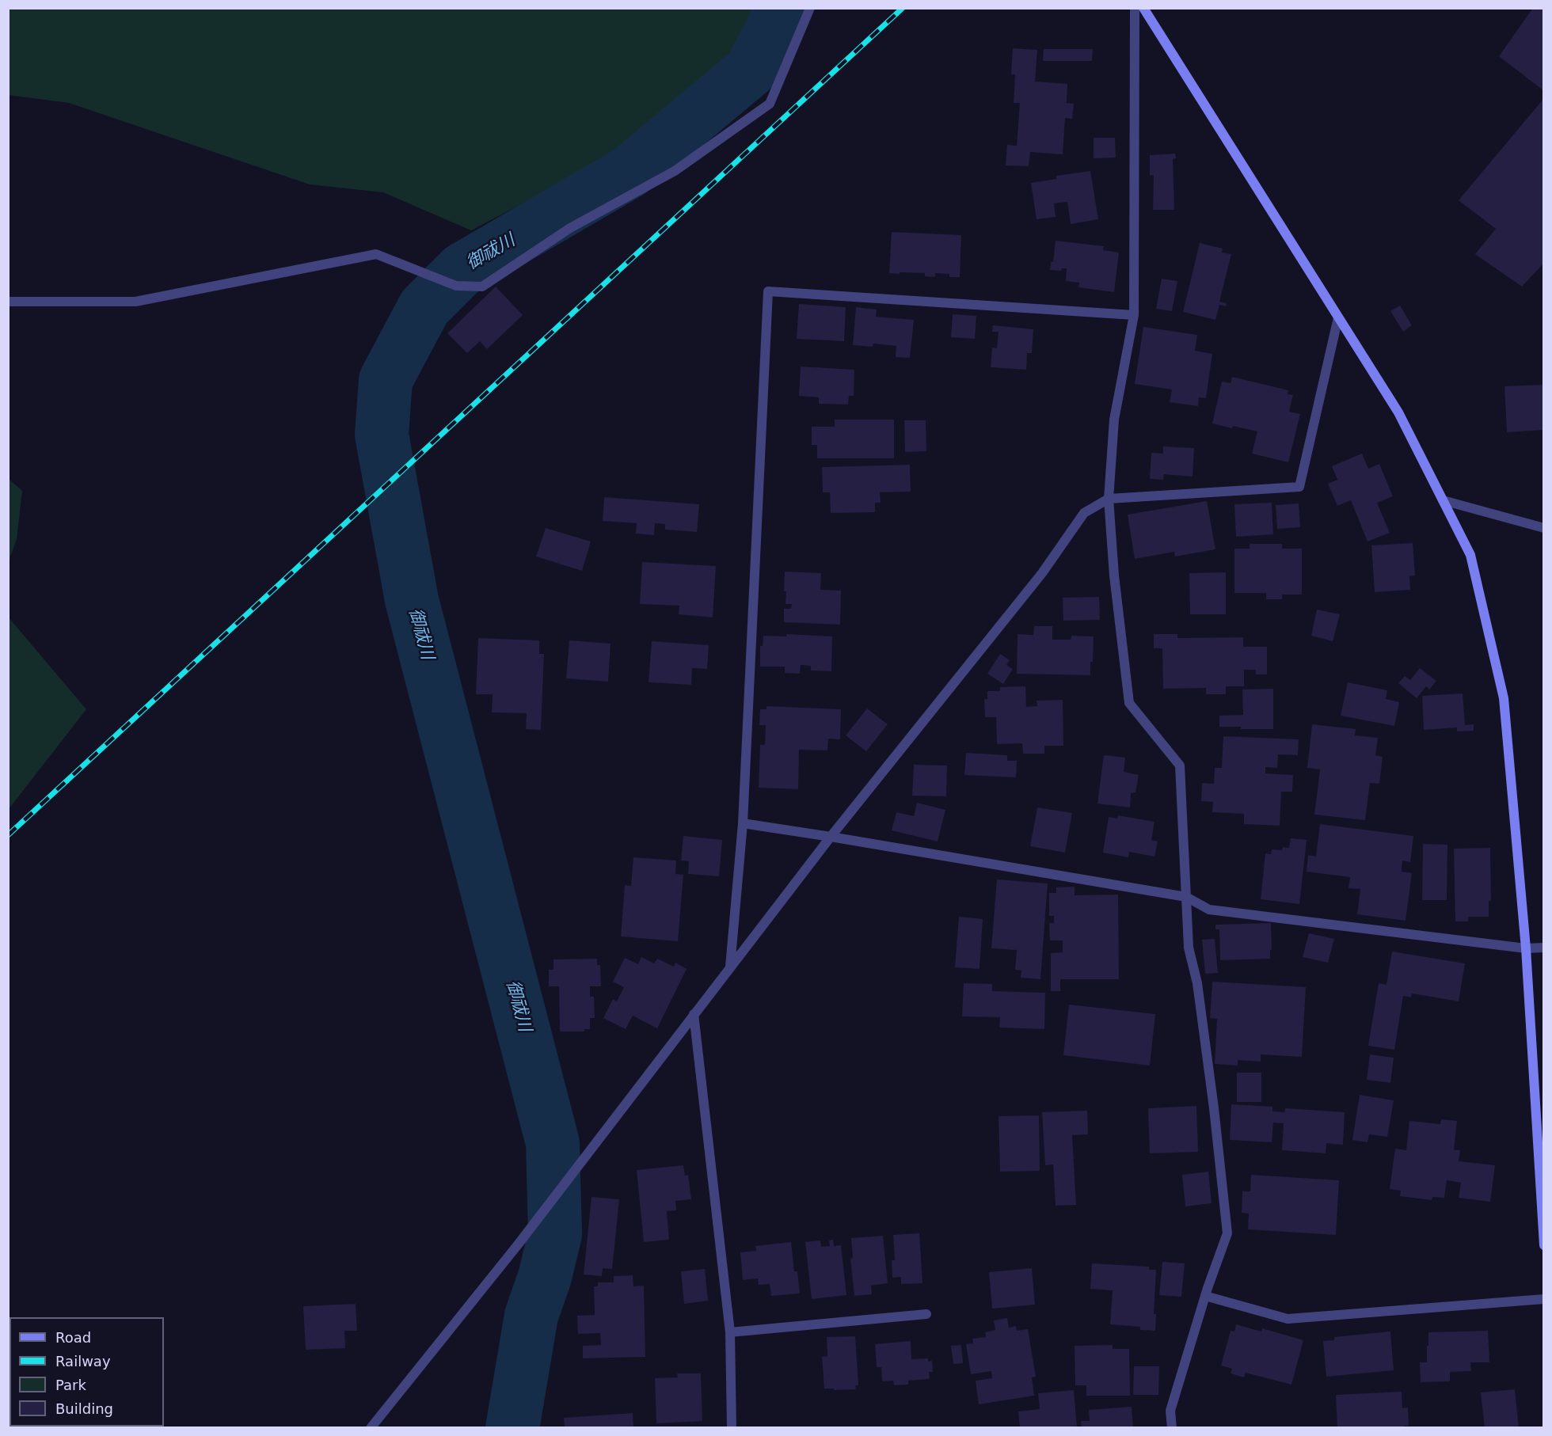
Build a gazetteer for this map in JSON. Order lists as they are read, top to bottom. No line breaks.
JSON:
{"water":["御祓川"],"legend":["Road","Railway","Park","Building"]}
